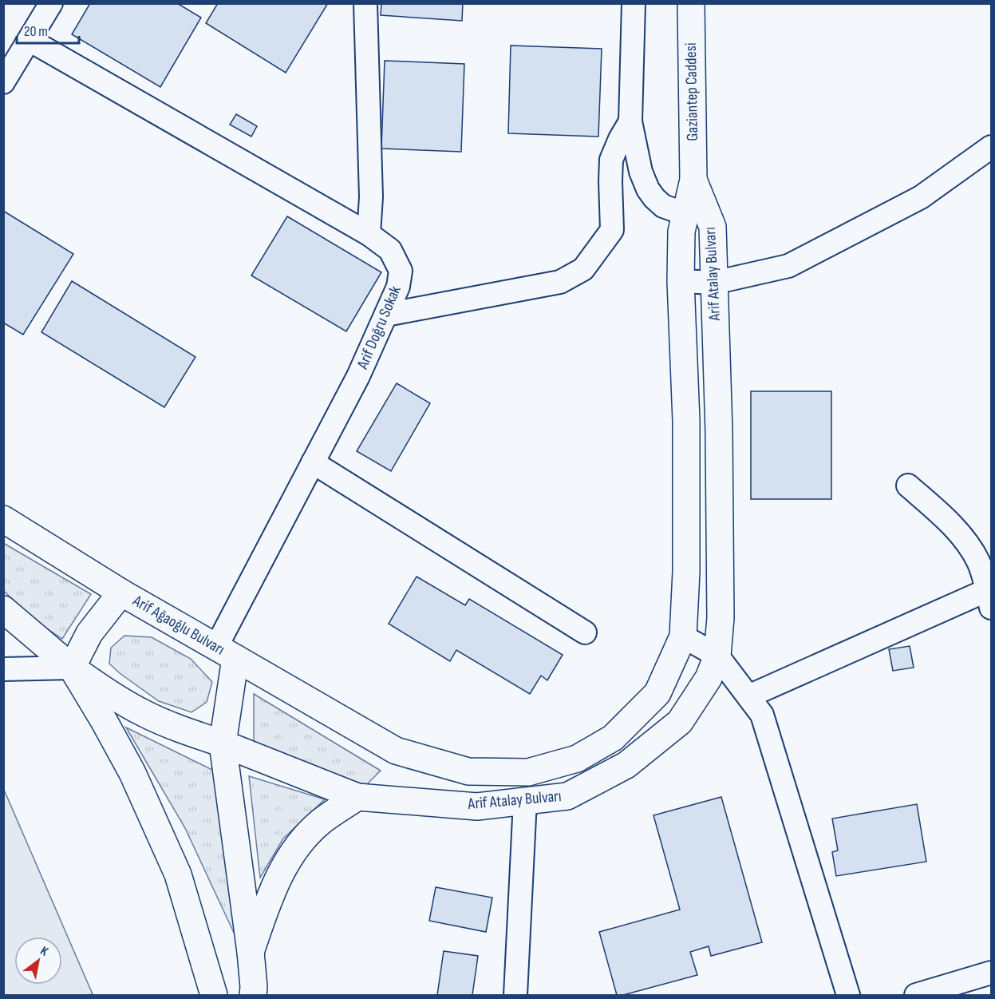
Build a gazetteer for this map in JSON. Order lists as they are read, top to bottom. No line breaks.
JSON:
{"streets":{"main road":["Gaziantep Caddesi","Arif Atalay Bulvarı","Arif Ağaoğlu Bulvarı"],"street":["Arif Doğru Sokak"]},"crossings":[["Gaziantep Caddesi","Arif Atalay Bulvarı"],["Arif Atalay Bulvarı","Arif Doğru Sokak"],["Arif Atalay Bulvarı","Arif Ağaoğlu Bulvarı"],["Arif Doğru Sokak","Arif Ağaoğlu Bulvarı"]],"scale_bar":"20 m","north":"top right"}
